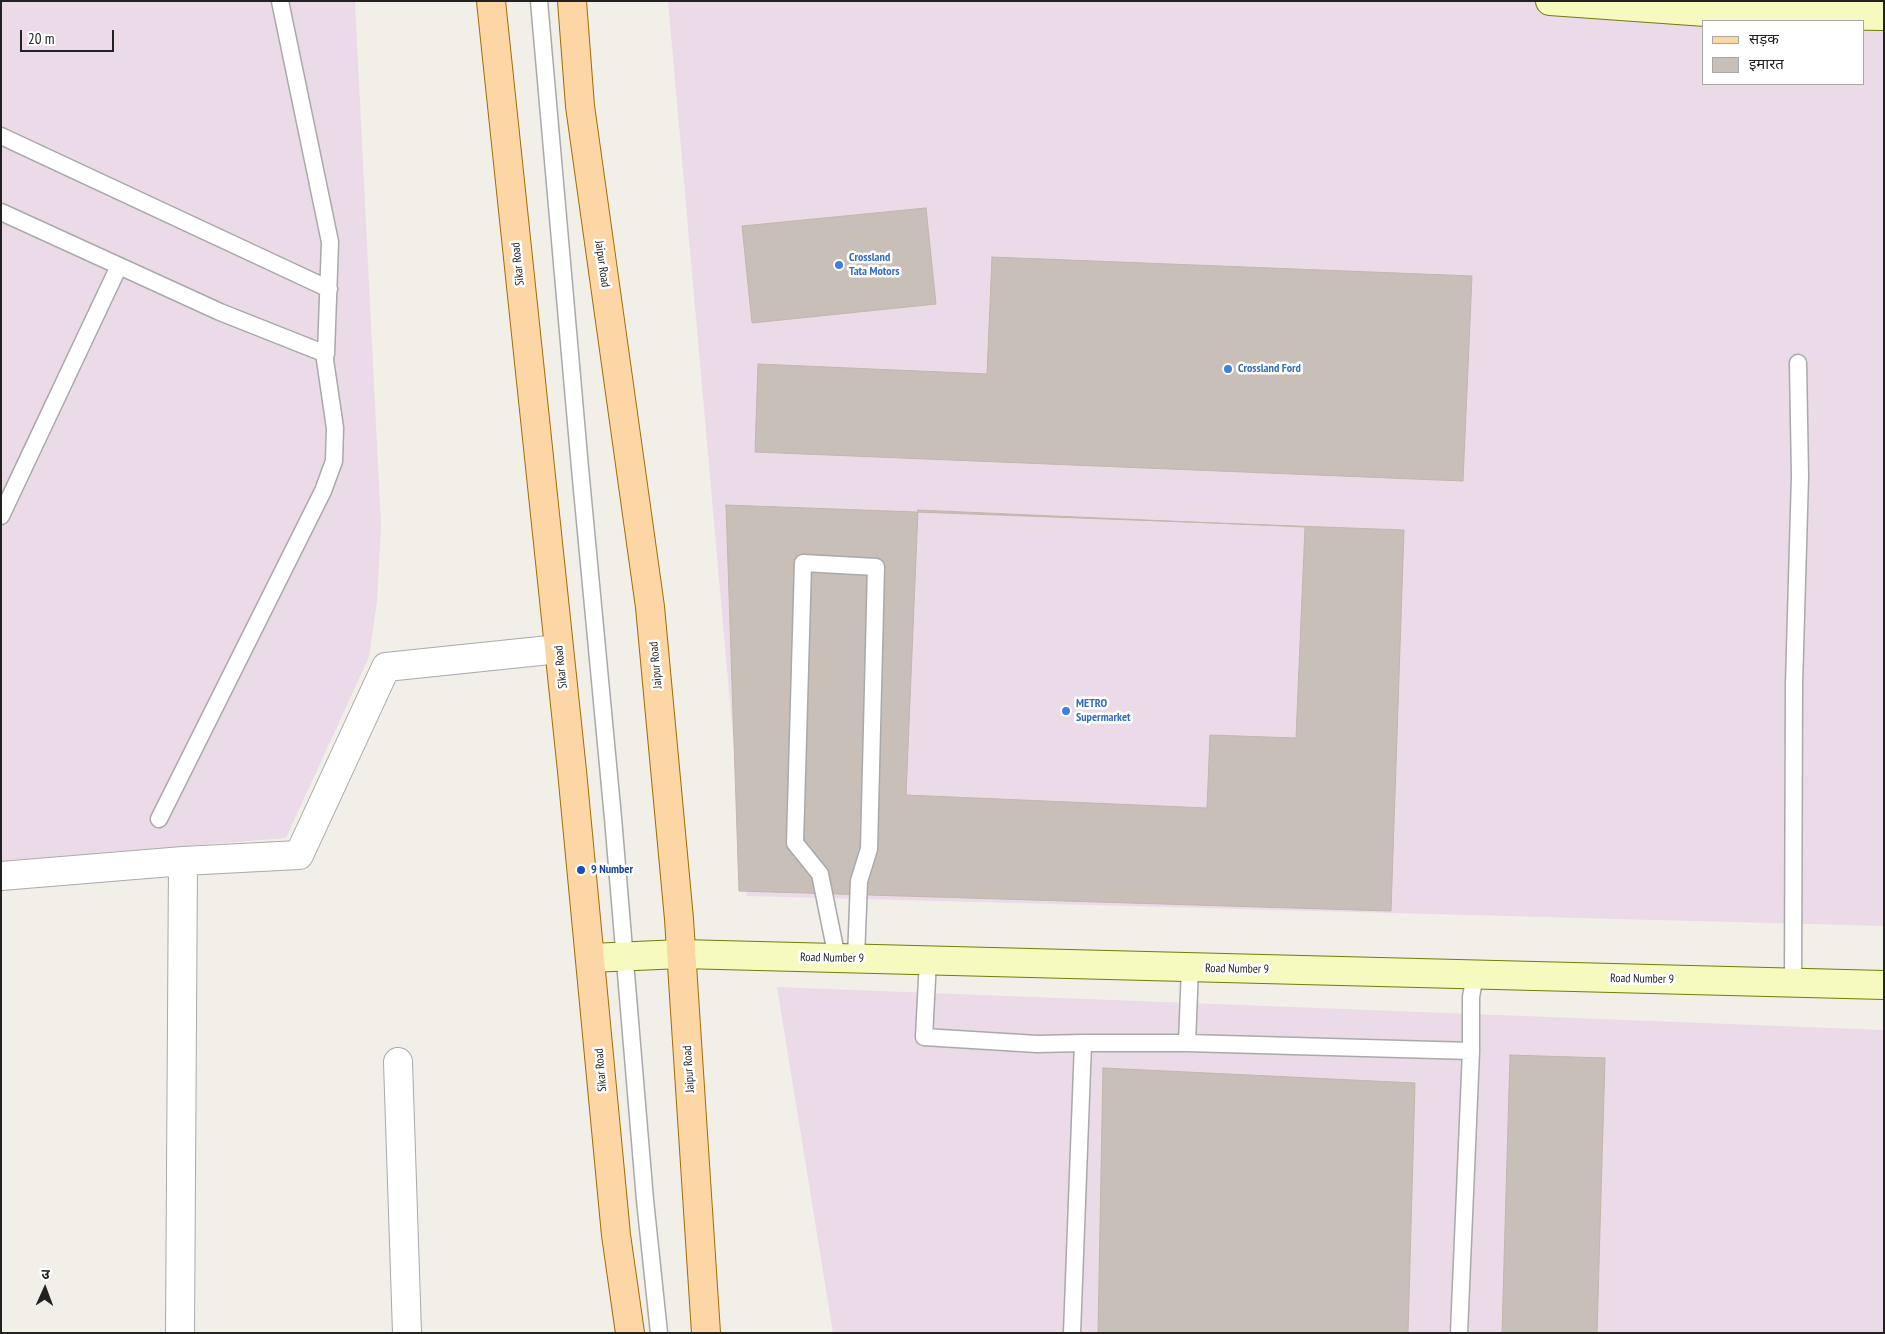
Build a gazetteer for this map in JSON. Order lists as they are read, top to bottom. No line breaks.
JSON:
{"streets":{"main road":["Sikar Road","Jaipur Road"],"street":["Road Number 9"]},"crossings":[["Sikar Road","Road Number 9"],["Jaipur Road","Road Number 9"]],"places":["Crossland Tata Motors","Crossland Ford","METRO Supermarket","9 Number"],"legend":["सड़क","इमारत"],"scale_bar":"20 m","north":"top"}
